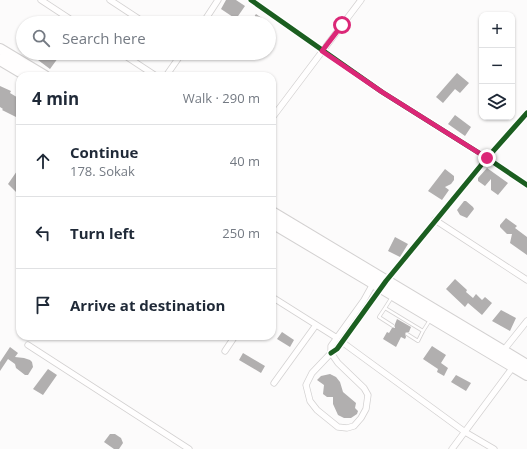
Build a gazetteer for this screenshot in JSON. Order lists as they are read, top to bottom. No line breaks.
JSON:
{"page":{"map_buttons":["+","−"],"search":"Search here","heading":["4 min","Walk · 290 m"],"list":[["Continue","178. Sokak","40 m"],["Turn left","250 m"],"Arrive at destination"]}}
